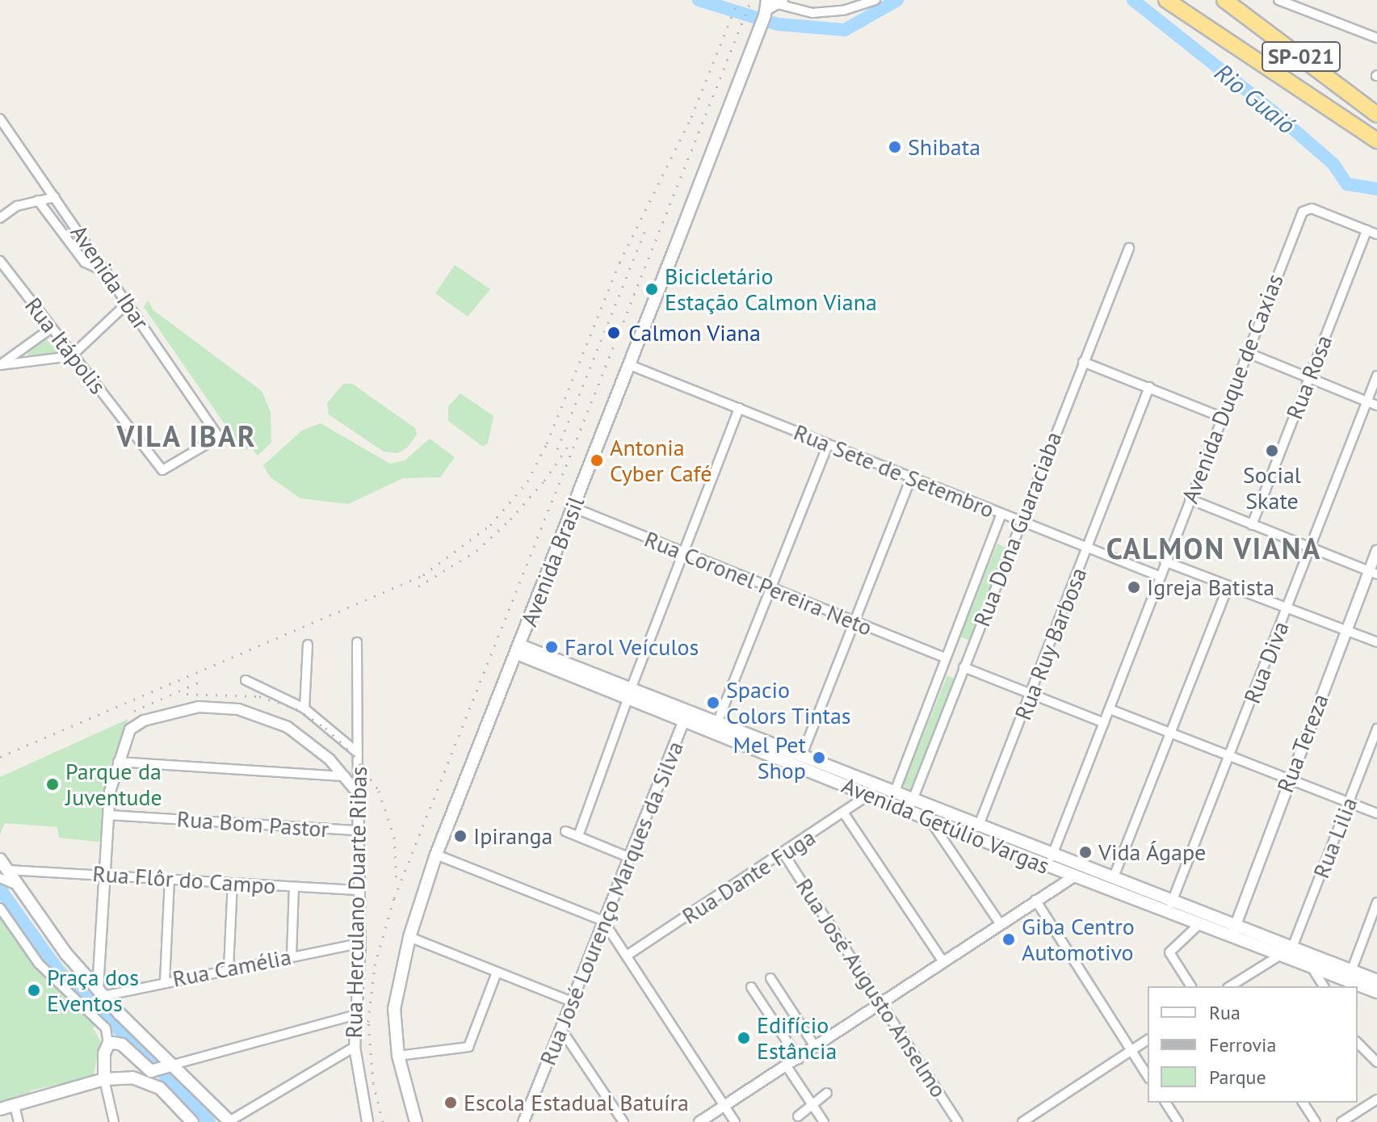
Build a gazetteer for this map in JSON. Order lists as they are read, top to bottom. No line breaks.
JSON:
{"streets":{"highway":["SP-021"],"main road":["Avenida Brasil","Avenida Getúlio Vargas"],"street":["Avenida Ibar","Rua Itápolis","Rua Rosa","Avenida Duque de Caxias","Rua Sete de Setembro","Rua Dona Guaraciaba","Rua Coronel Pereira Neto","Rua Ruy Barbosa","Rua Diva","Rua Tereza","Rua Bom Pastor","Rua Lilia","Rua Dante Fuga","Rua Flôr do Campo","Rua Herculano Duarte Ribas","Rua José Lourenço Marques da Silva","Rua Camélia","Rua José Augusto Anselmo"]},"crossings":[["Avenida Ibar","Rua Itápolis"],["Rua Rosa","Avenida Duque de Caxias"],["Avenida Duque de Caxias","Rua Sete de Setembro"],["Avenida Duque de Caxias","Avenida Getúlio Vargas"],["Rua Sete de Setembro","Rua Dona Guaraciaba"],["Rua Sete de Setembro","Avenida Brasil"],["Rua Sete de Setembro","Rua Ruy Barbosa"],["Rua Dona Guaraciaba","Avenida Getúlio Vargas"],["Avenida Brasil","Rua Coronel Pereira Neto"],["Avenida Brasil","Avenida Getúlio Vargas"],["Rua Ruy Barbosa","Avenida Getúlio Vargas"],["Rua Diva","Avenida Getúlio Vargas"],["Rua Tereza","Avenida Getúlio Vargas"],["Rua Bom Pastor","Rua Herculano Duarte Ribas"],["Avenida Getúlio Vargas","Rua Lilia"],["Avenida Getúlio Vargas","Rua Dante Fuga"],["Avenida Getúlio Vargas","Rua José Lourenço Marques da Silva"],["Rua Dante Fuga","Rua José Augusto Anselmo"],["Rua Flôr do Campo","Rua Herculano Duarte Ribas"],["Rua Herculano Duarte Ribas","Rua Camélia"]],"districts":["VILA IBAR","CALMON VIANA"],"water":["Rio Guaió"],"places":["Shibata","Bicicletário Estação Calmon Viana","Calmon Viana","Social Skate","Antonia Cyber Café","Igreja Batista","Farol Veículos","Spacio Colors Tintas","Mel Pet Shop","Parque da Juventude","Ipiranga","Vida Ágape","Giba Centro Automotivo","Praça dos Eventos","Edifício Estância","Escola Estadual Batuíra"],"legend":["Rua","Ferrovia","Parque"]}
